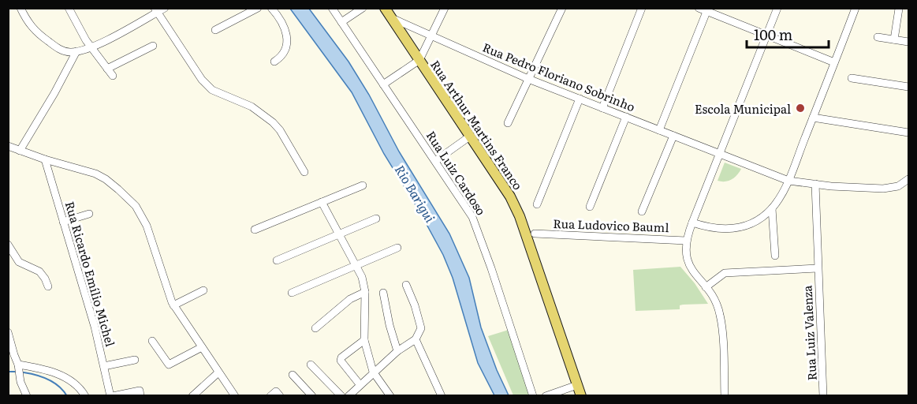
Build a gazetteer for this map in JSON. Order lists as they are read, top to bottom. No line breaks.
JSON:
{"streets":{"main road":["Rua Arthur Martins Franco"],"street":["Rua Pedro Floriano Sobrinho","Rua Luiz Cardoso","Rua Ludovico Bauml","Rua Ricardo Emílio Michel","Rua Luiz Valenza"]},"crossings":[["Rua Pedro Floriano Sobrinho","Rua Arthur Martins Franco"],["Rua Pedro Floriano Sobrinho","Rua Luiz Valenza"]],"water":["Rio Barigui"],"places":["Escola Municipal"],"scale_bar":"100 m"}
